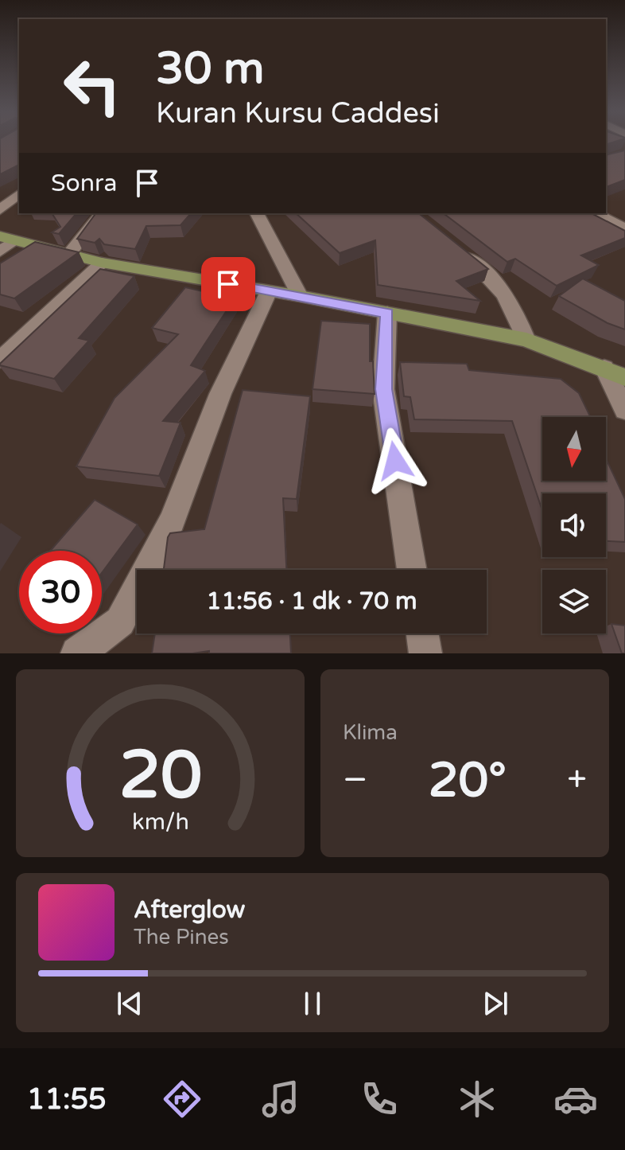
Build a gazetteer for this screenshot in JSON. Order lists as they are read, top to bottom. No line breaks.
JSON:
{"north":"bottom","page":{"turn":["30 m","Kuran Kursu Caddesi"],"then":"Sonra","limit":"30","trip":"11:56 · 1 dk · 70 m","tile":"Klima","heat":["−","20°","+"],"song":["Afterglow","The Pines"],"tabs":"11:55","gauge":["20","km/h"]}}
